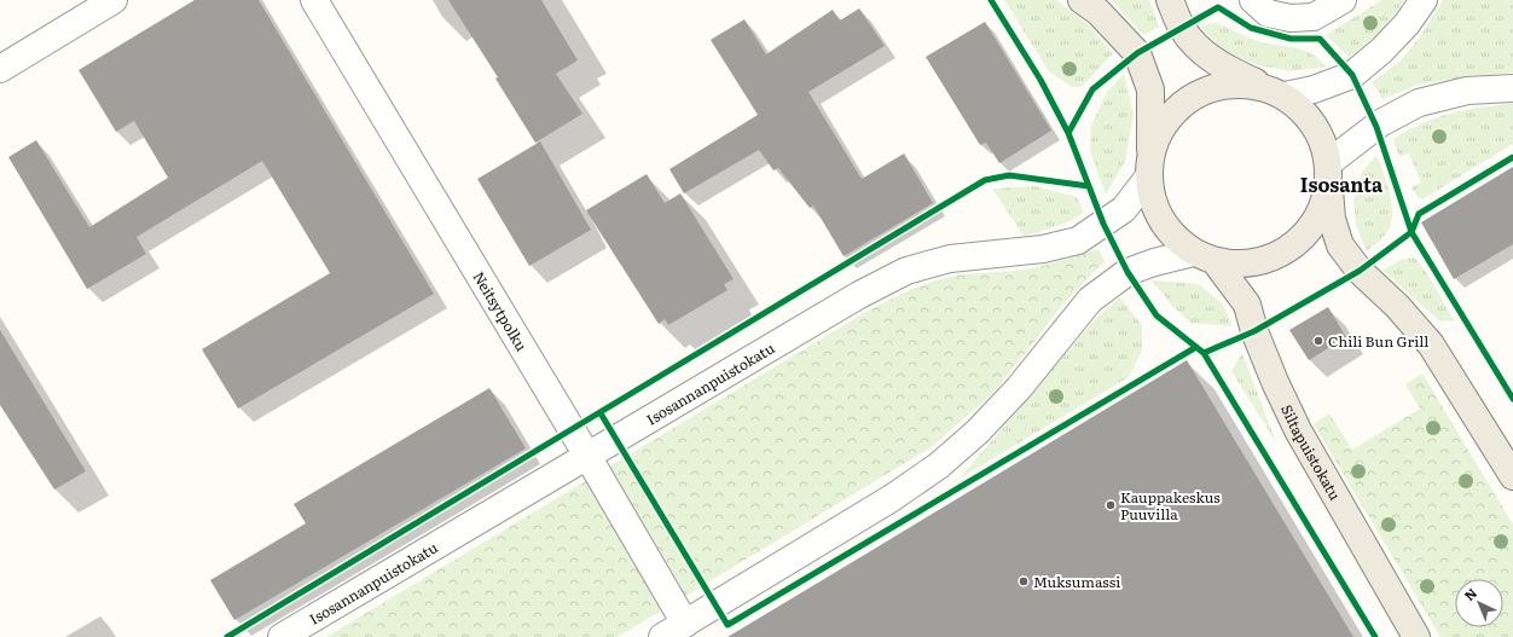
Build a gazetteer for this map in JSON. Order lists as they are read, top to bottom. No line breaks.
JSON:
{"streets":{"main road":["Siltapuistokatu"],"street":["Neitsytpolku","Isosannanpuistokatu"]},"crossings":[["Neitsytpolku","Isosannanpuistokatu"],["Isosannanpuistokatu","Siltapuistokatu"]],"districts":["Isosanta"],"places":["Chili Bun Grill","Kauppakeskus Puuvilla","Muksumassi"],"north":"top left"}
